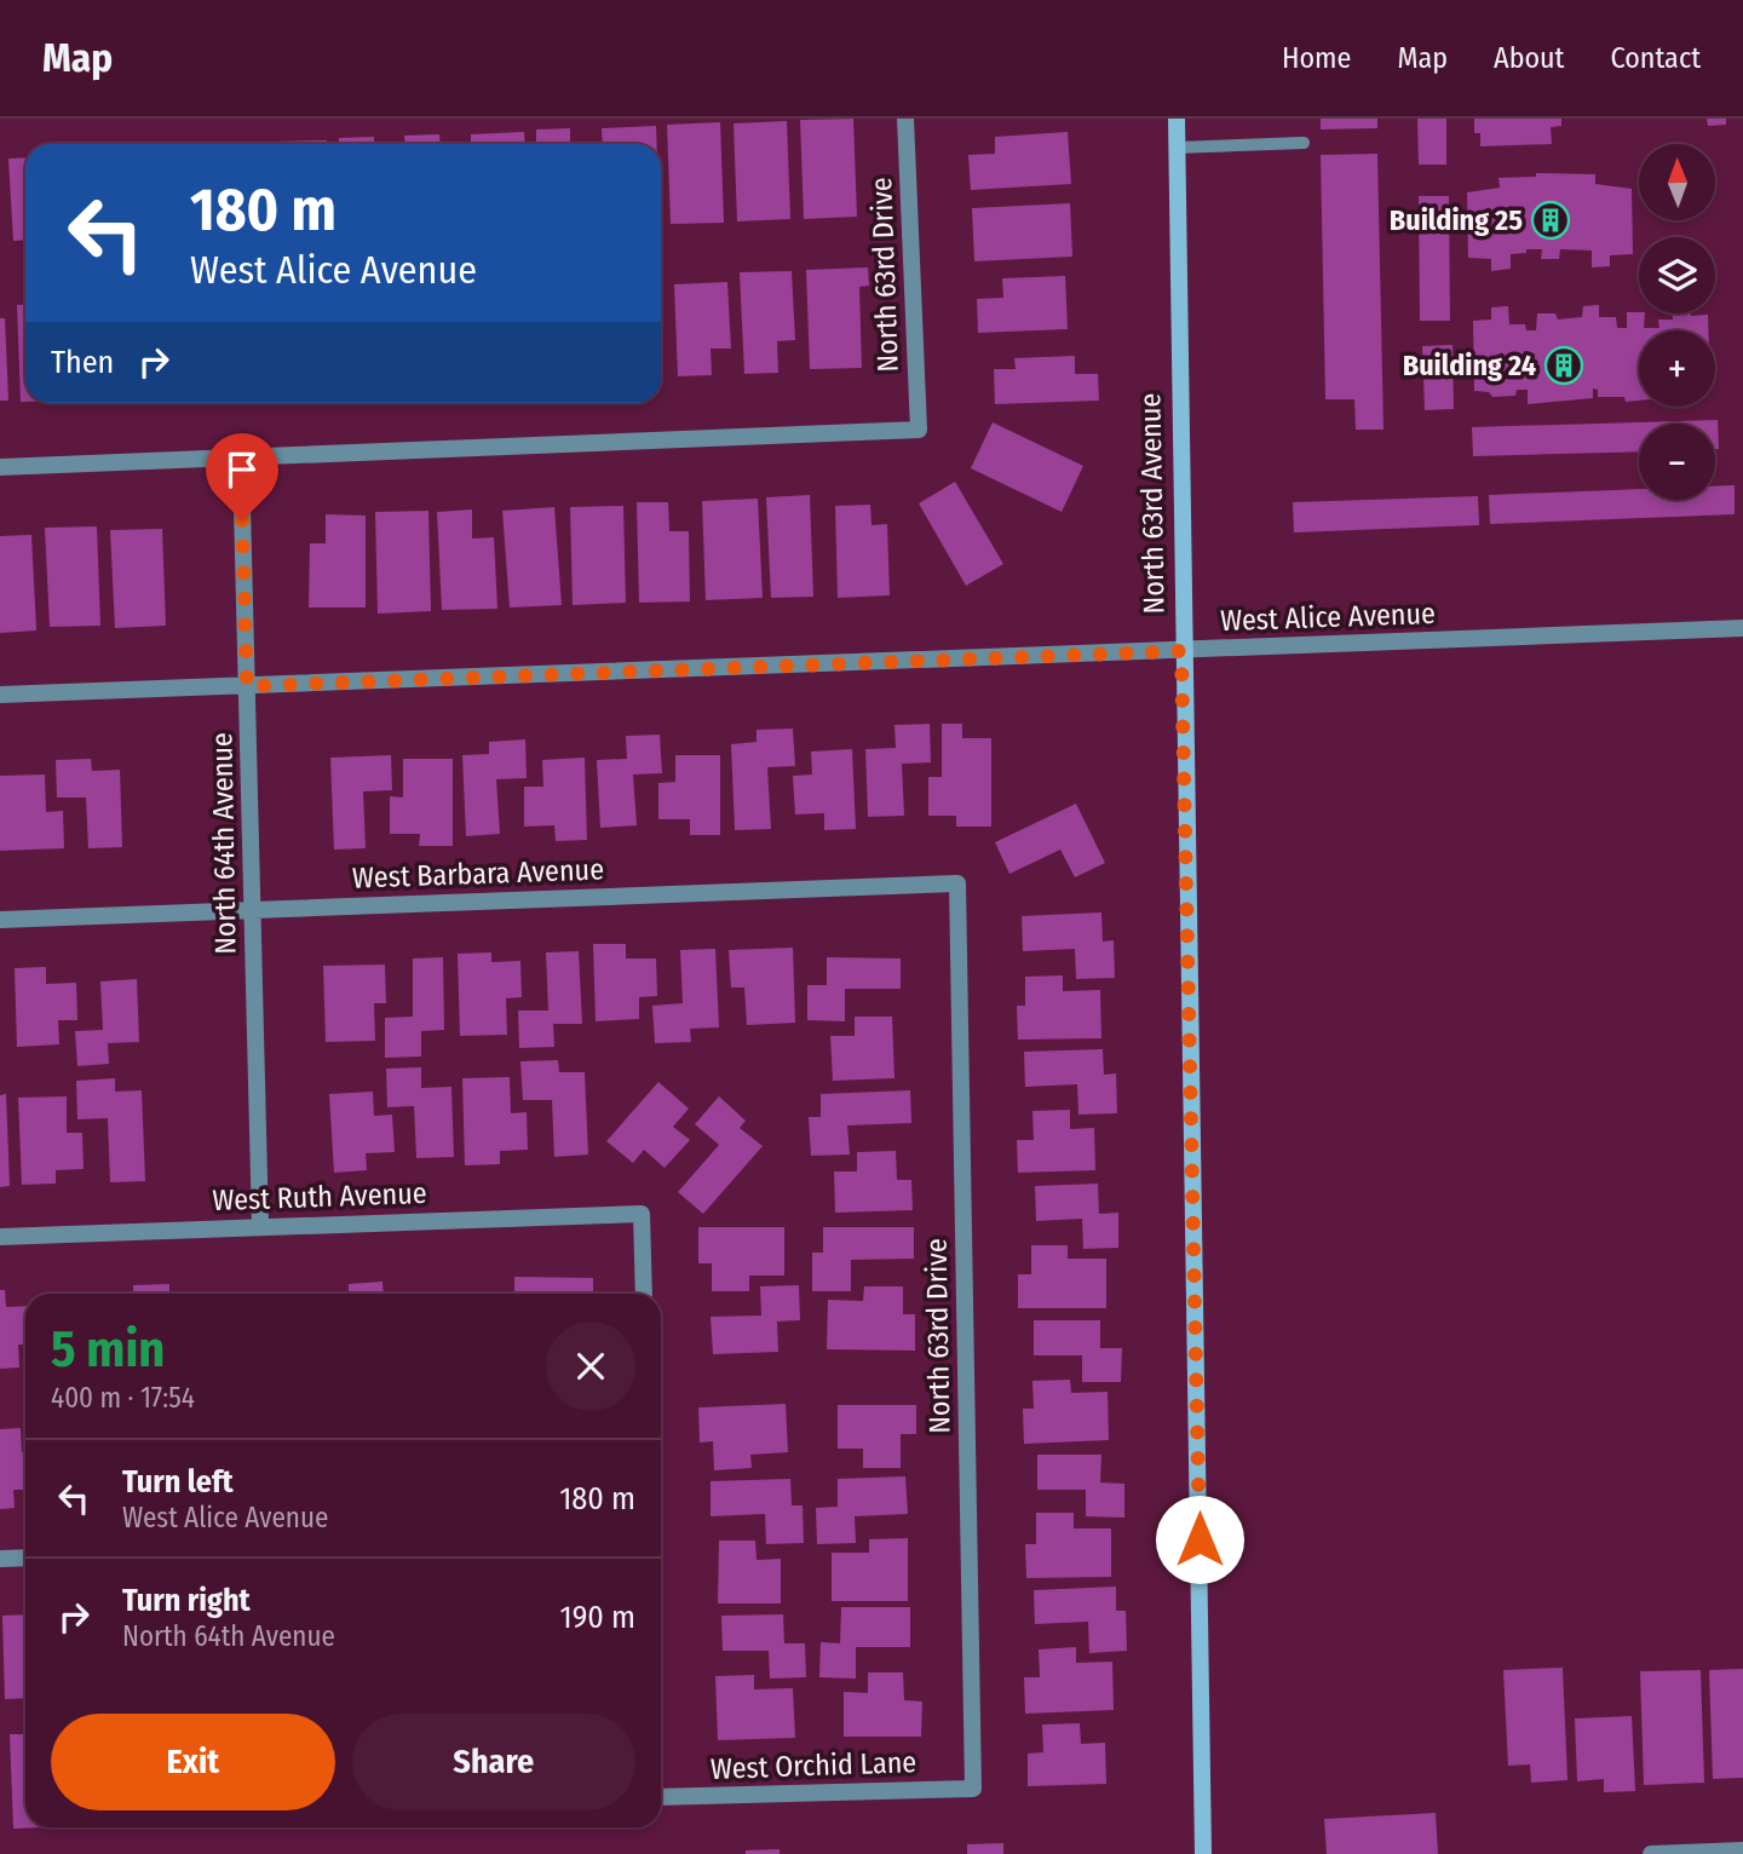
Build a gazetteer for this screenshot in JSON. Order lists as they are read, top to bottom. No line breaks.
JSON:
{"streets":{"street":["North 63rd Drive","North 63rd Avenue","West Alice Avenue","North 64th Avenue","West Barbara Avenue","West Ruth Avenue","West Orchid Lane"]},"crossings":[["North 63rd Drive","North 64th Avenue"],["North 63rd Drive","West Barbara Avenue"],["North 63rd Drive","West Orchid Lane"],["North 63rd Avenue","West Alice Avenue"],["West Alice Avenue","North 64th Avenue"],["North 64th Avenue","West Barbara Avenue"],["North 64th Avenue","West Ruth Avenue"]],"places":{"building":["Building 25","Building 24"]},"north":"top","page":{"header":"Map","nav":["Home","Map","About","Contact"],"map_buttons":["+","−"],"turn":["180 m","West Alice Avenue"],"then":"Then","heading":["5 min","400 m · 17:54"],"list":[{"name":"Turn left","note":"West Alice Avenue","value":"180 m"},{"name":"Turn right","note":"North 64th Avenue","value":"190 m"}],"buttons":["Exit","Share"]}}
